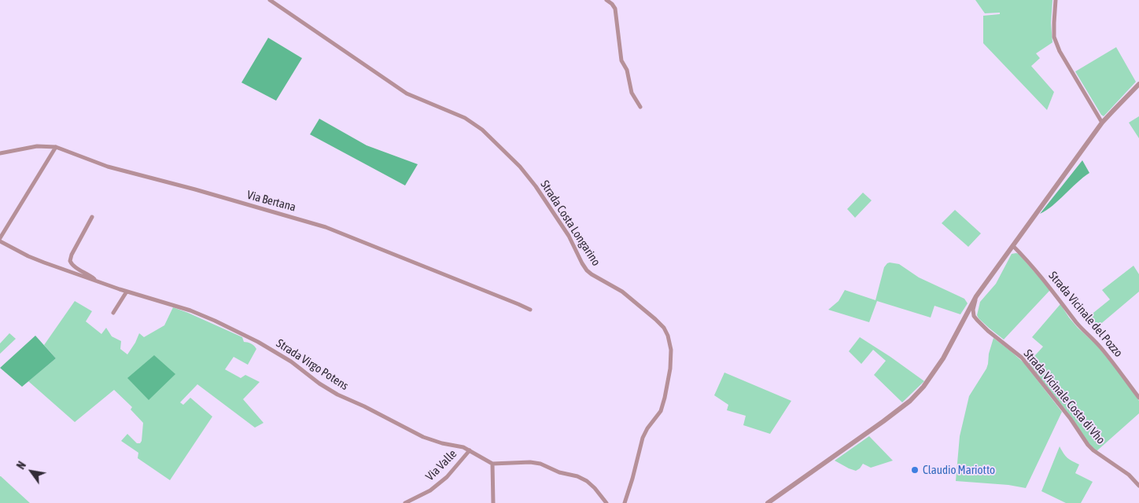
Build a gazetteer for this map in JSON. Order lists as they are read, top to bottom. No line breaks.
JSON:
{"streets":{"street":["Via Bertana","Strada Costa Longarino","Strada Vicinale del Pozzo","Strada Virgo Potens","Strada Vicinale Costa di Vho","Via Valle"]},"crossings":[["Strada Virgo Potens","Via Valle"]],"places":["Claudio Mariotto"],"north":"top left"}
